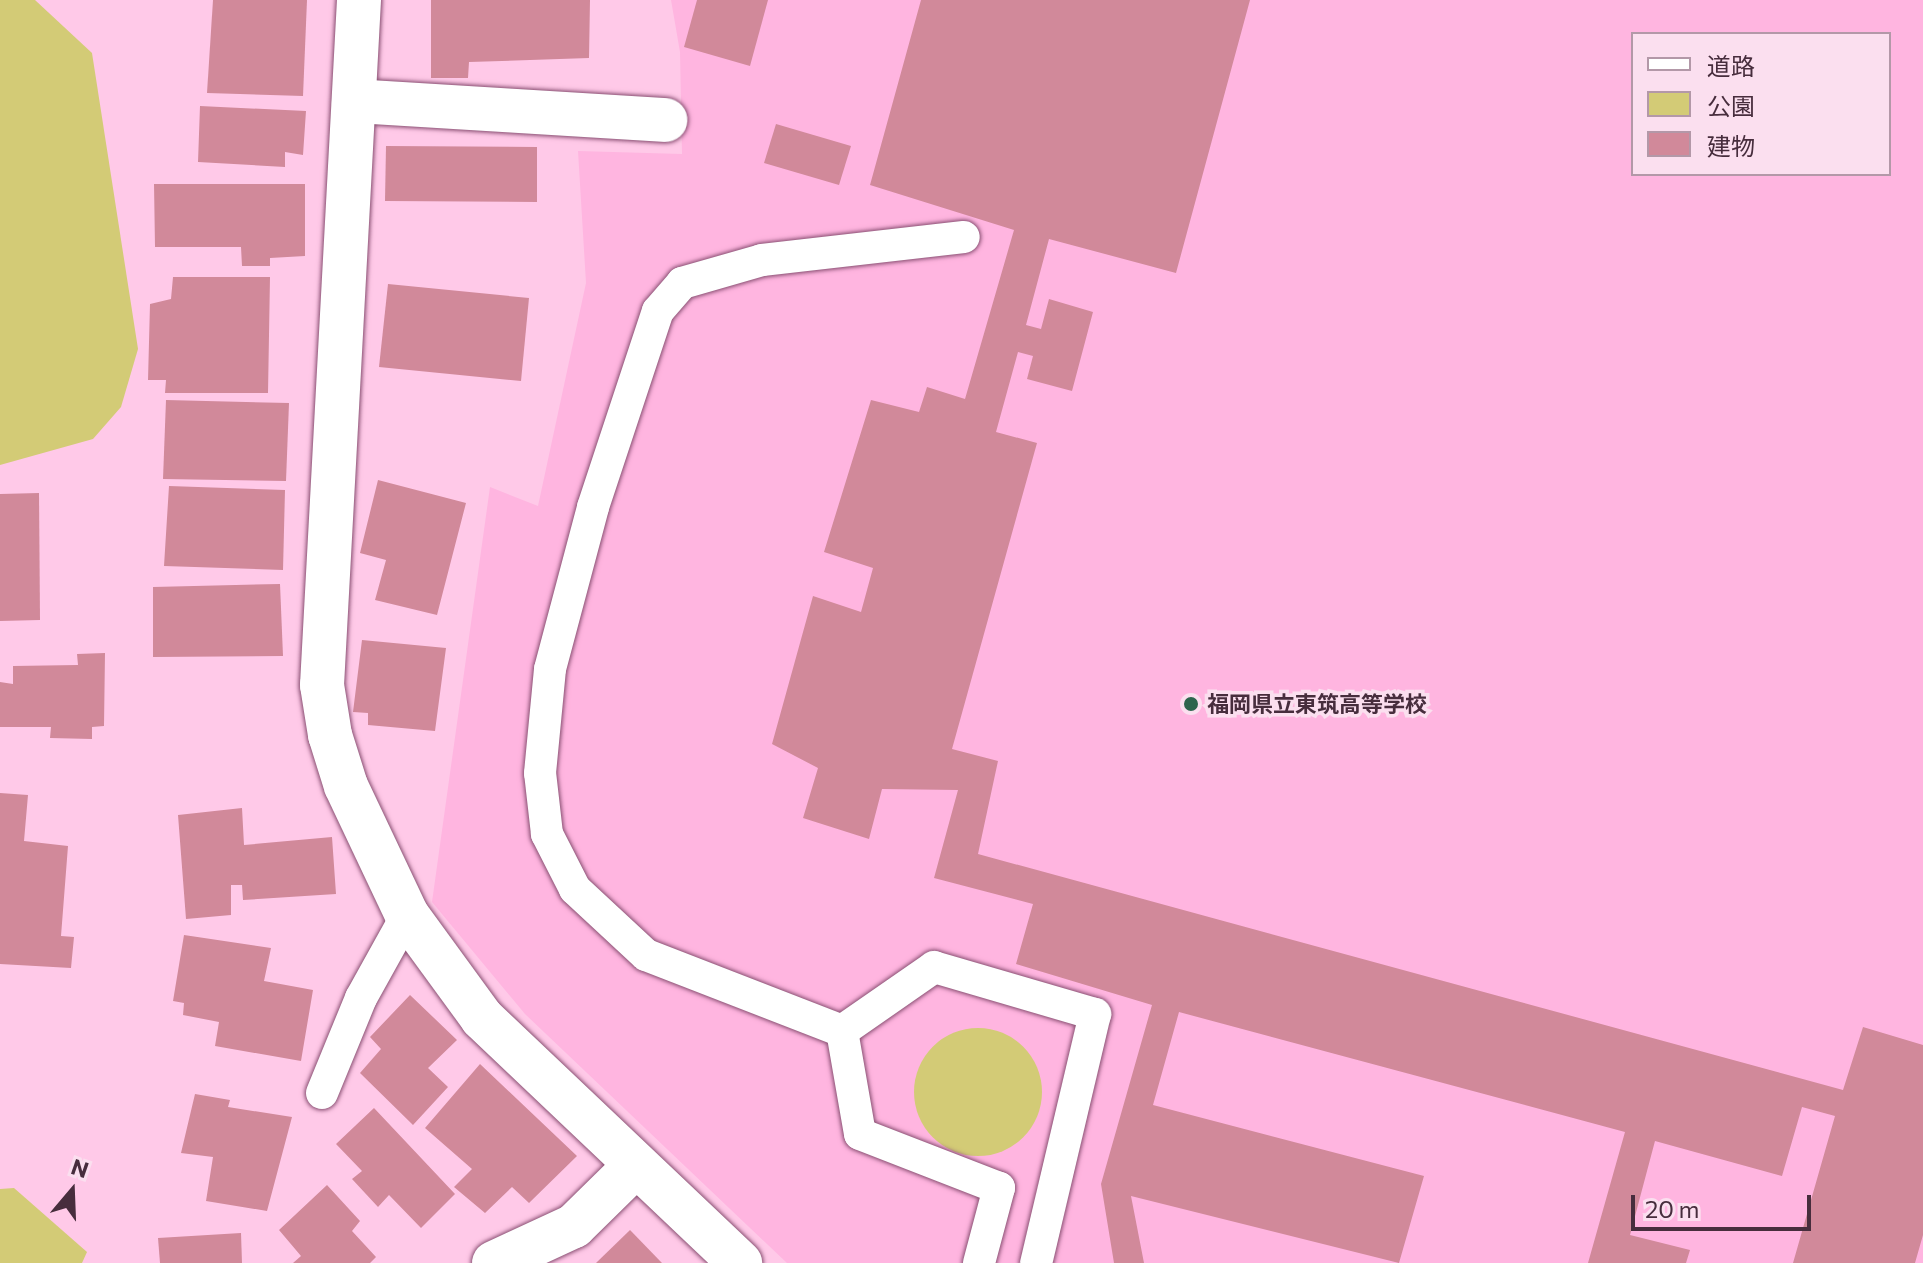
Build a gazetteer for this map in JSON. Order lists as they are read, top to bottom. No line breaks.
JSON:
{"places":["福岡県立東筑高等学校"],"legend":["道路","公園","建物"],"scale_bar":"20 m","north":"top"}
